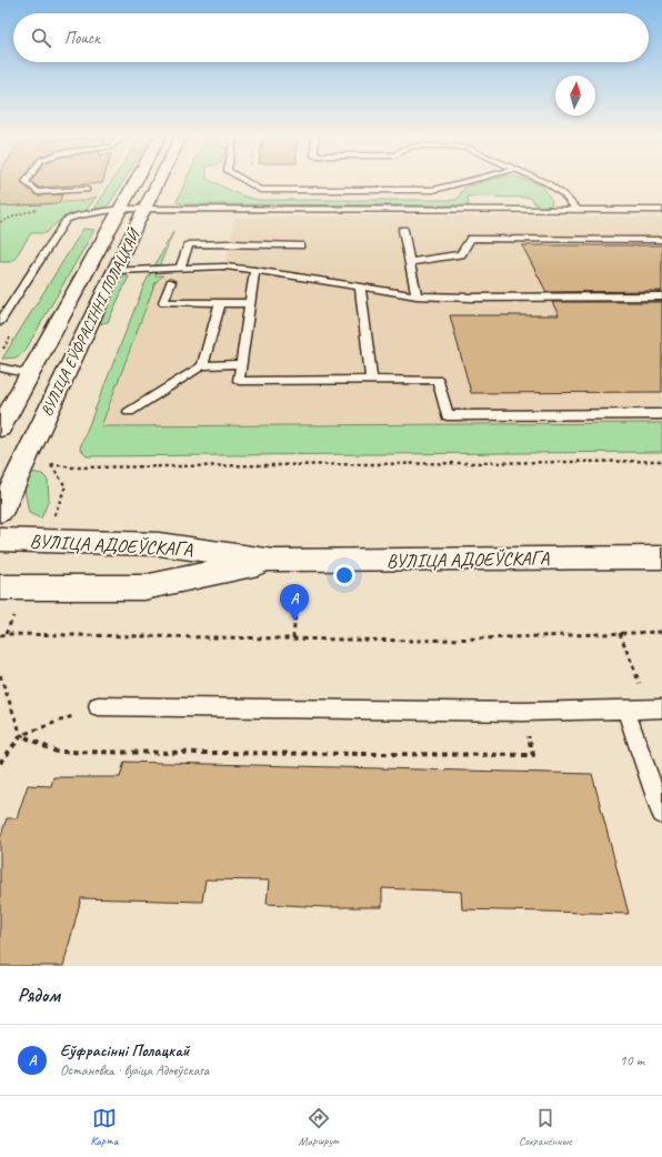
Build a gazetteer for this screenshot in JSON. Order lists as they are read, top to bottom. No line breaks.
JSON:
{"streets":{"main road":["ВУЛІЦА ЕЎФРАСІННІ ПОЛАЦКАЙ","ВУЛІЦА АДОЕЎСКАГА"]},"north":"top","page":{"search":"Поиск","pins":"A","heading":"Рядом","list":[{"mark":"A","name":"Еўфрасінні Полацкай","note":"Остановка · вуліца Адоеўскага","value":"10 m"}],"nav":["Карта","Маршрут","Сохранённые"]}}
